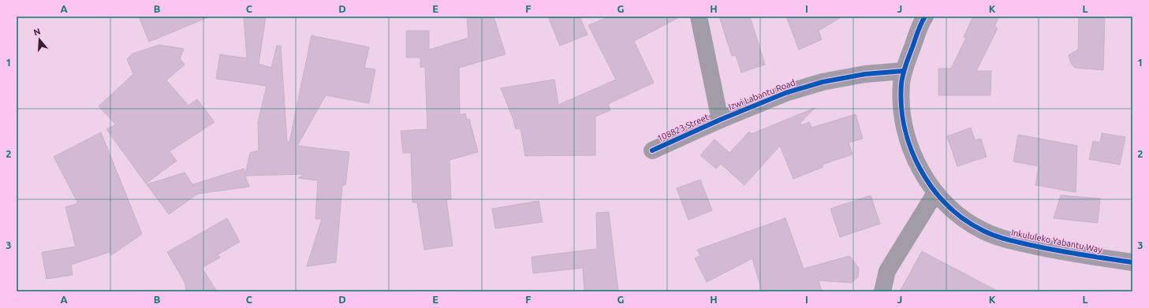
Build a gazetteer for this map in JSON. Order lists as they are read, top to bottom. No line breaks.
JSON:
{"streets":{"street":["Izwi Labantu Road","108823 Street","Inkululeko Yabantu Way"]},"crossings":[["Izwi Labantu Road","108823 Street"],["Izwi Labantu Road","Inkululeko Yabantu Way"]],"north":"top","grid":{"columns":["A","B","C","D","E","F","G","H","I","J","K","L"],"rows":["1","2","3"]}}
